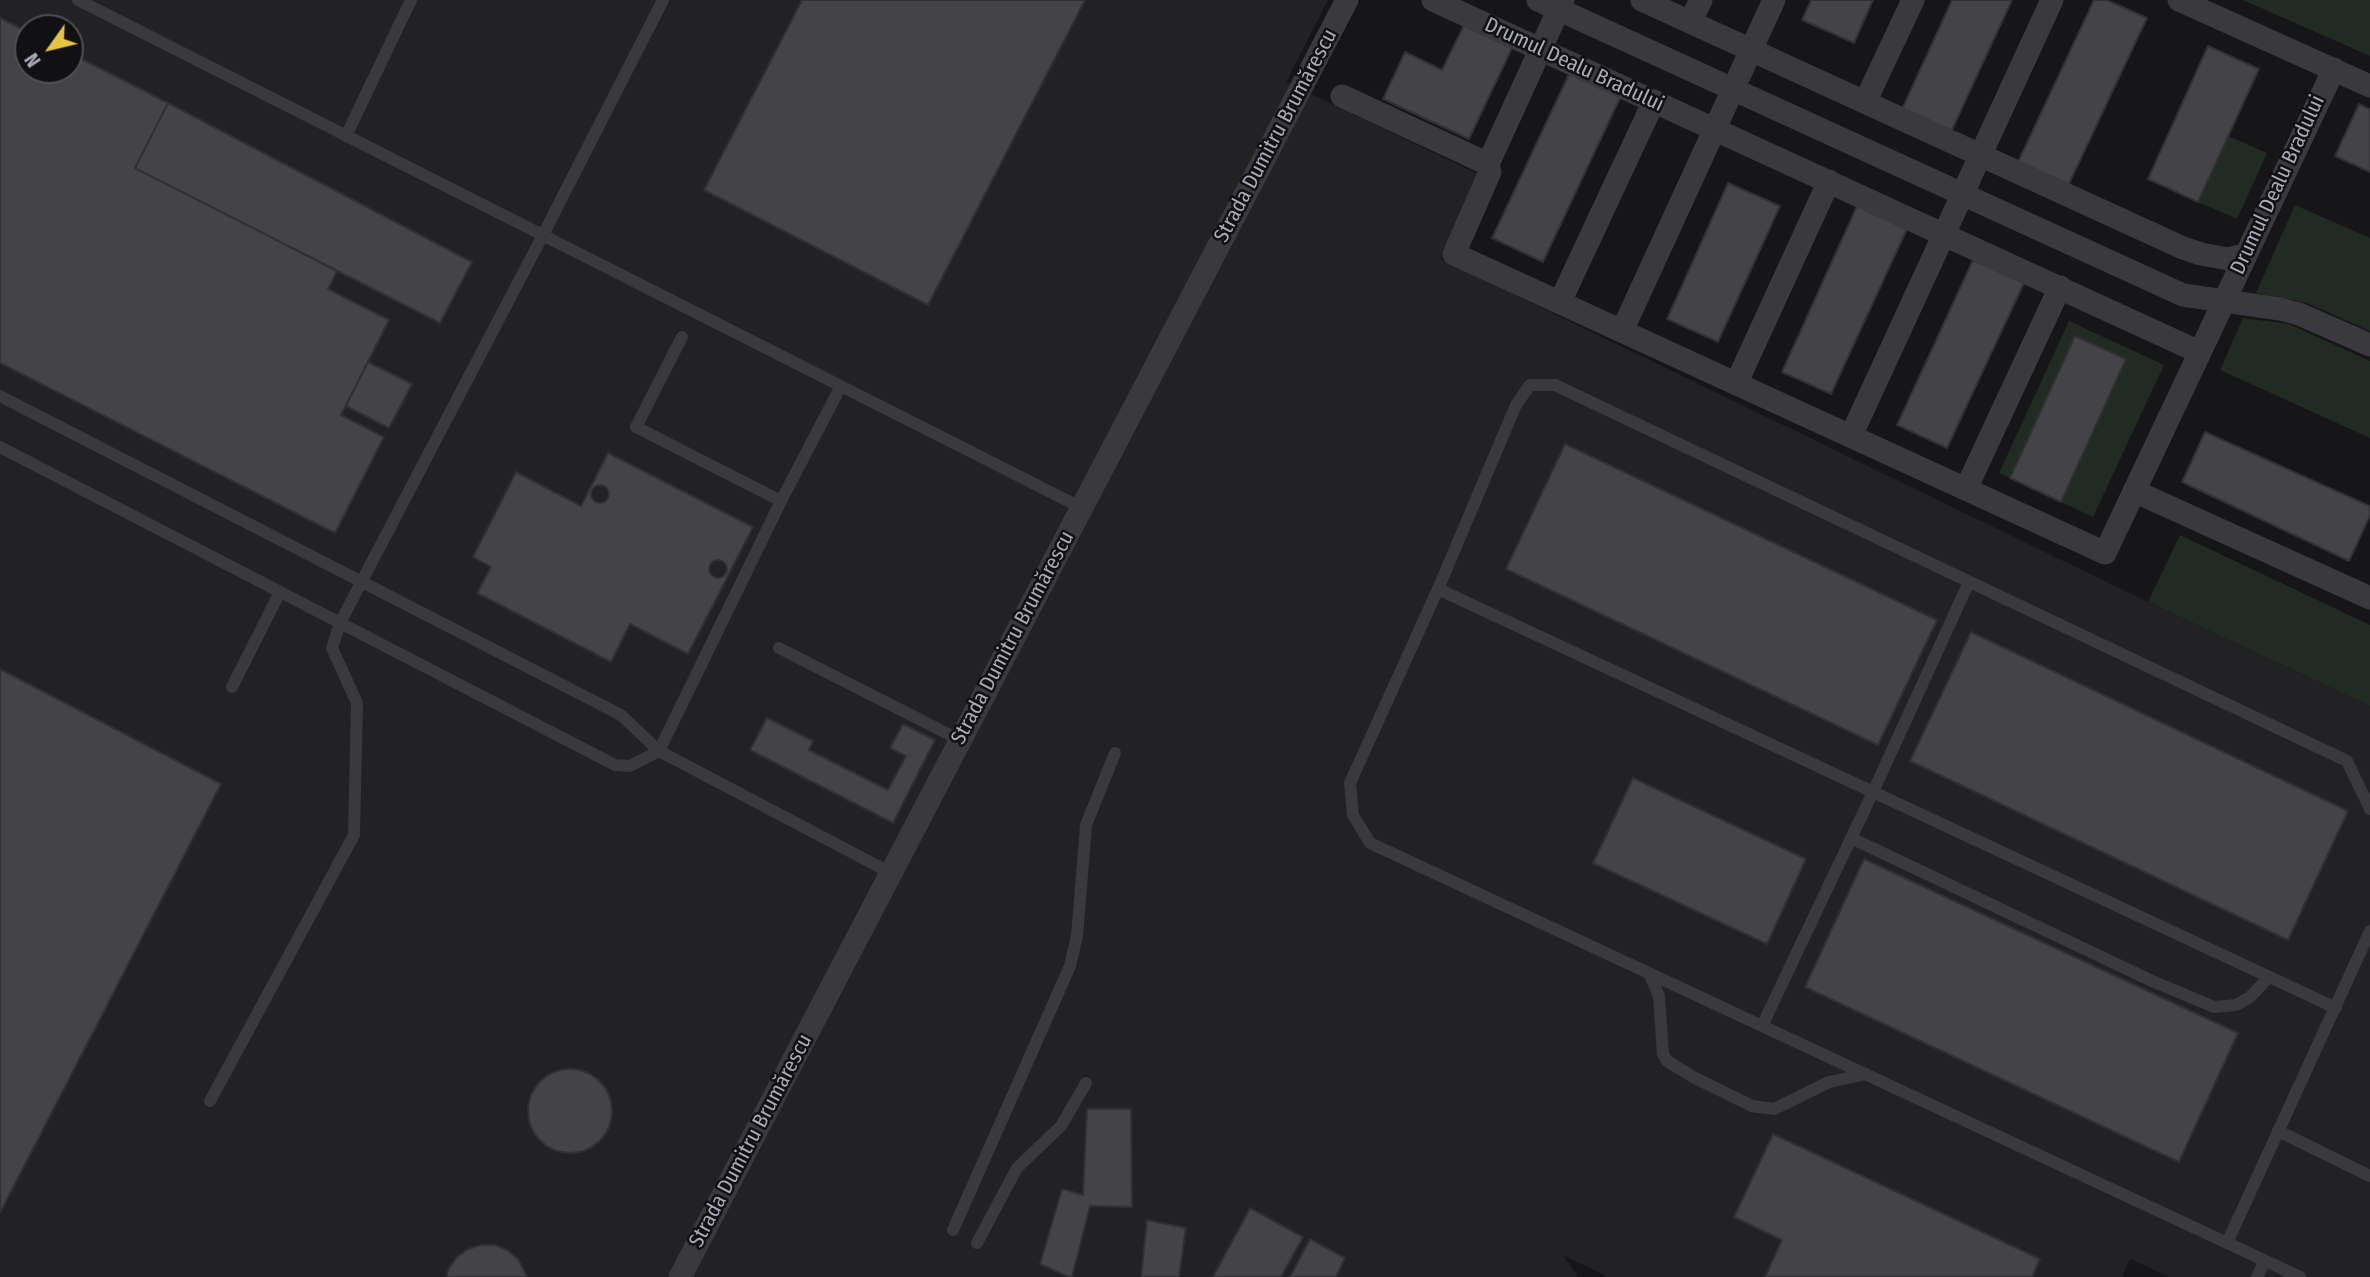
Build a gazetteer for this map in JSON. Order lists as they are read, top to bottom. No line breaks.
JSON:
{"streets":{"street":["Drumul Dealu Bradului","Strada Dumitru Brumărescu"]},"north":"bottom left"}
